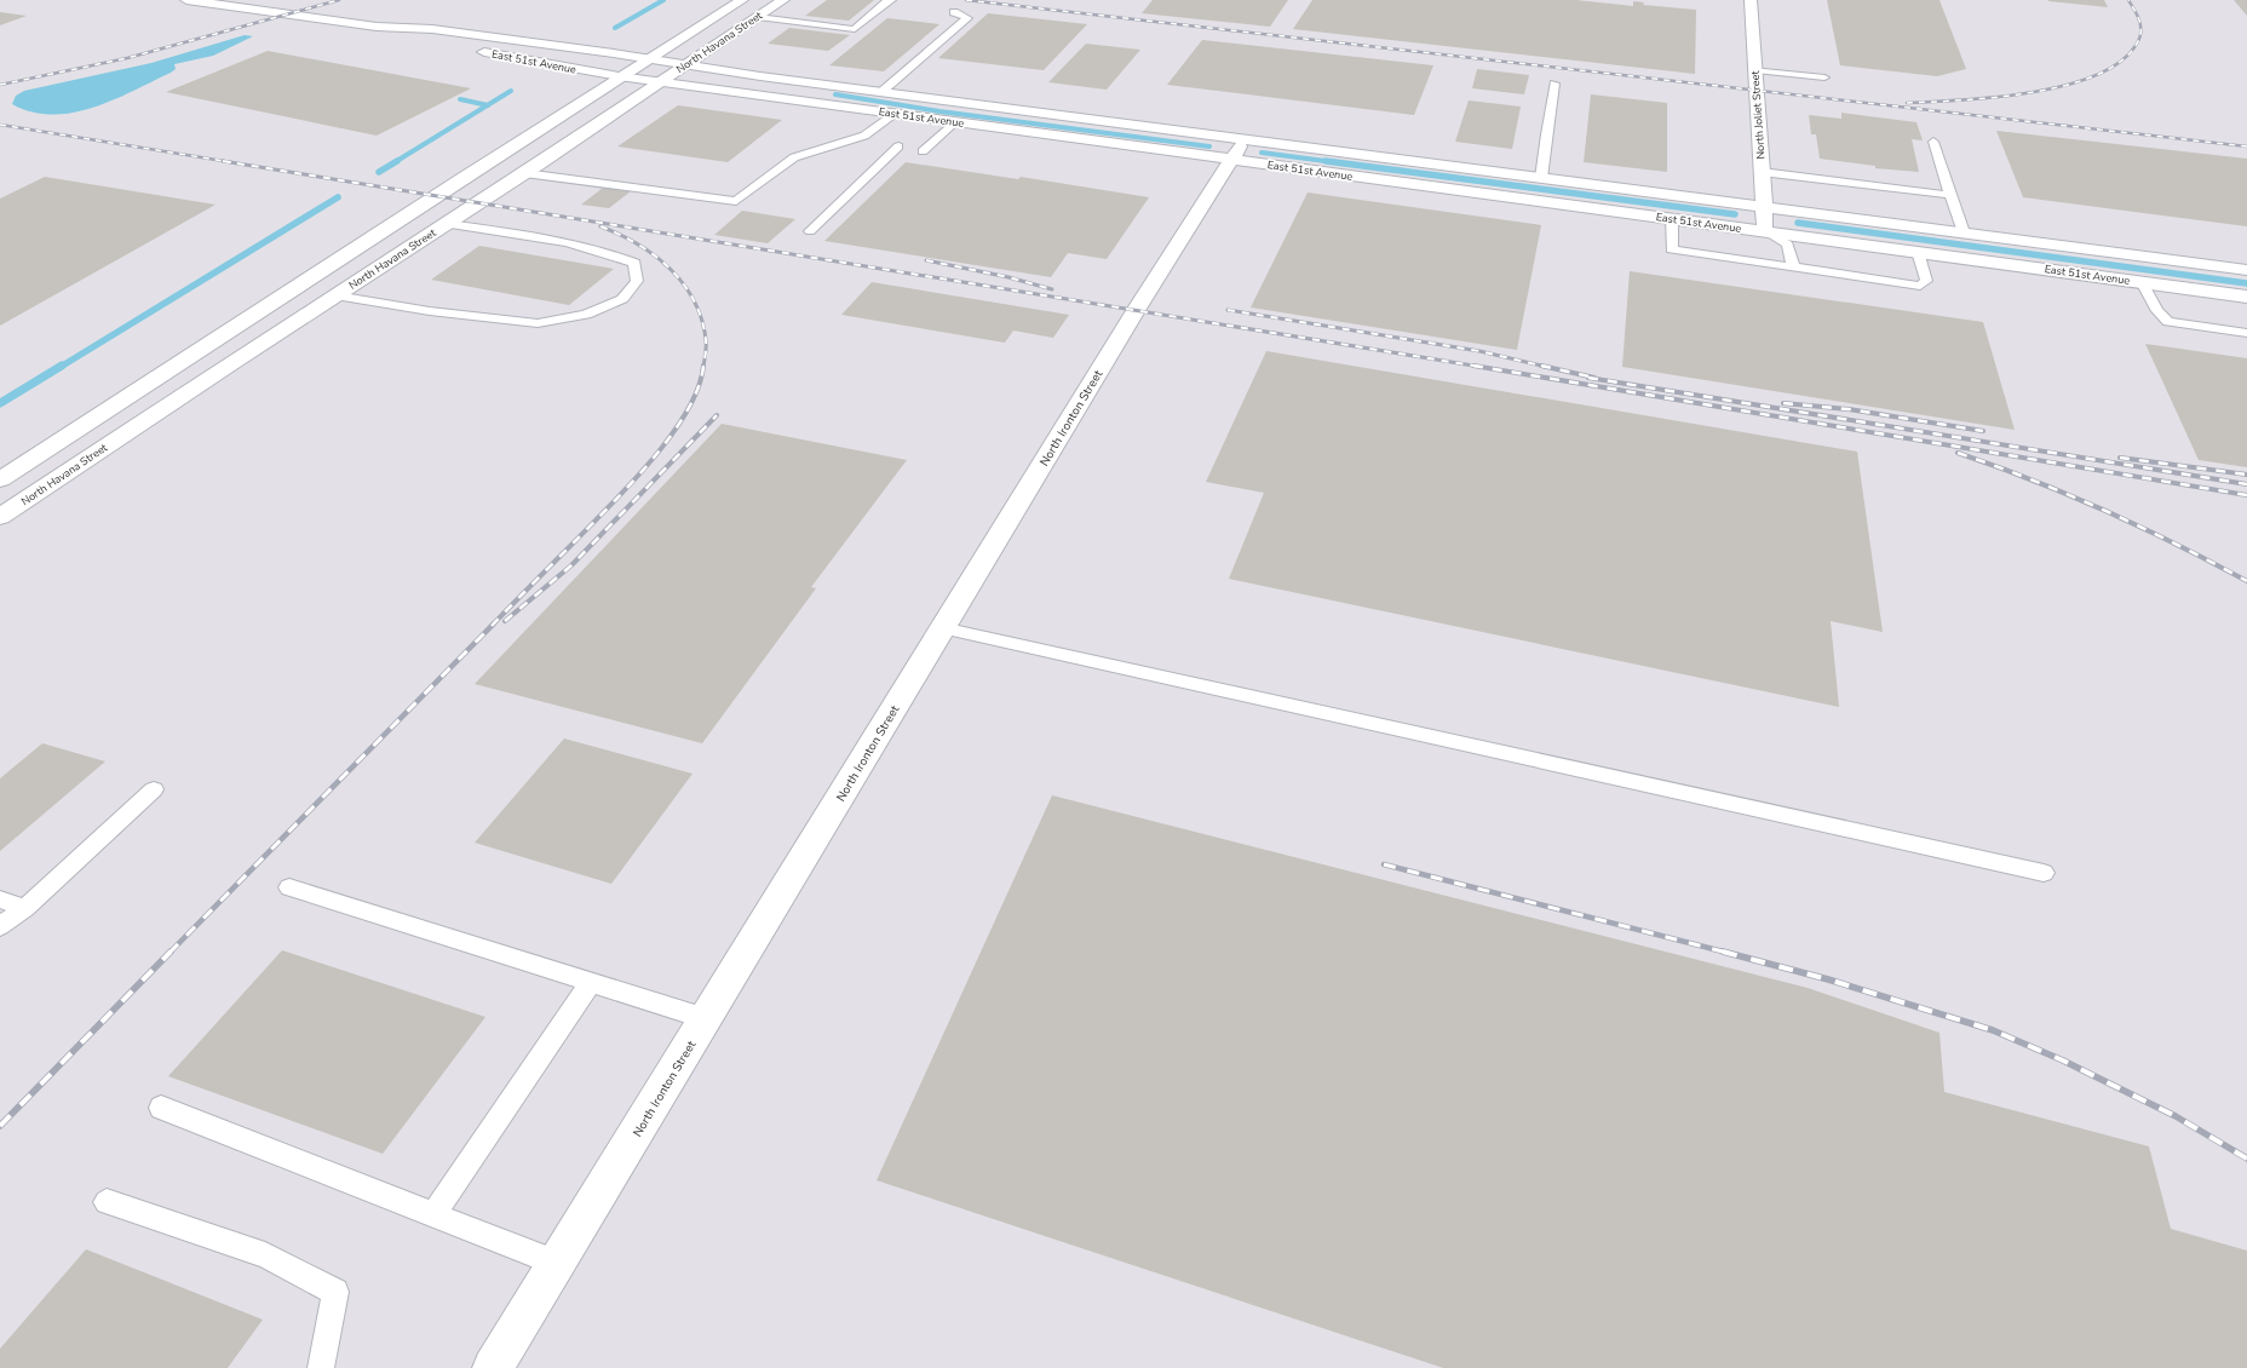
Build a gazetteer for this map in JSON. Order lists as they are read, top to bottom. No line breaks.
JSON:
{"streets":{"street":["North Havana Street","East 51st Avenue","North Joliet Street","North Ironton Street"]},"crossings":[["North Havana Street","East 51st Avenue"],["East 51st Avenue","North Joliet Street"],["East 51st Avenue","North Ironton Street"]]}
